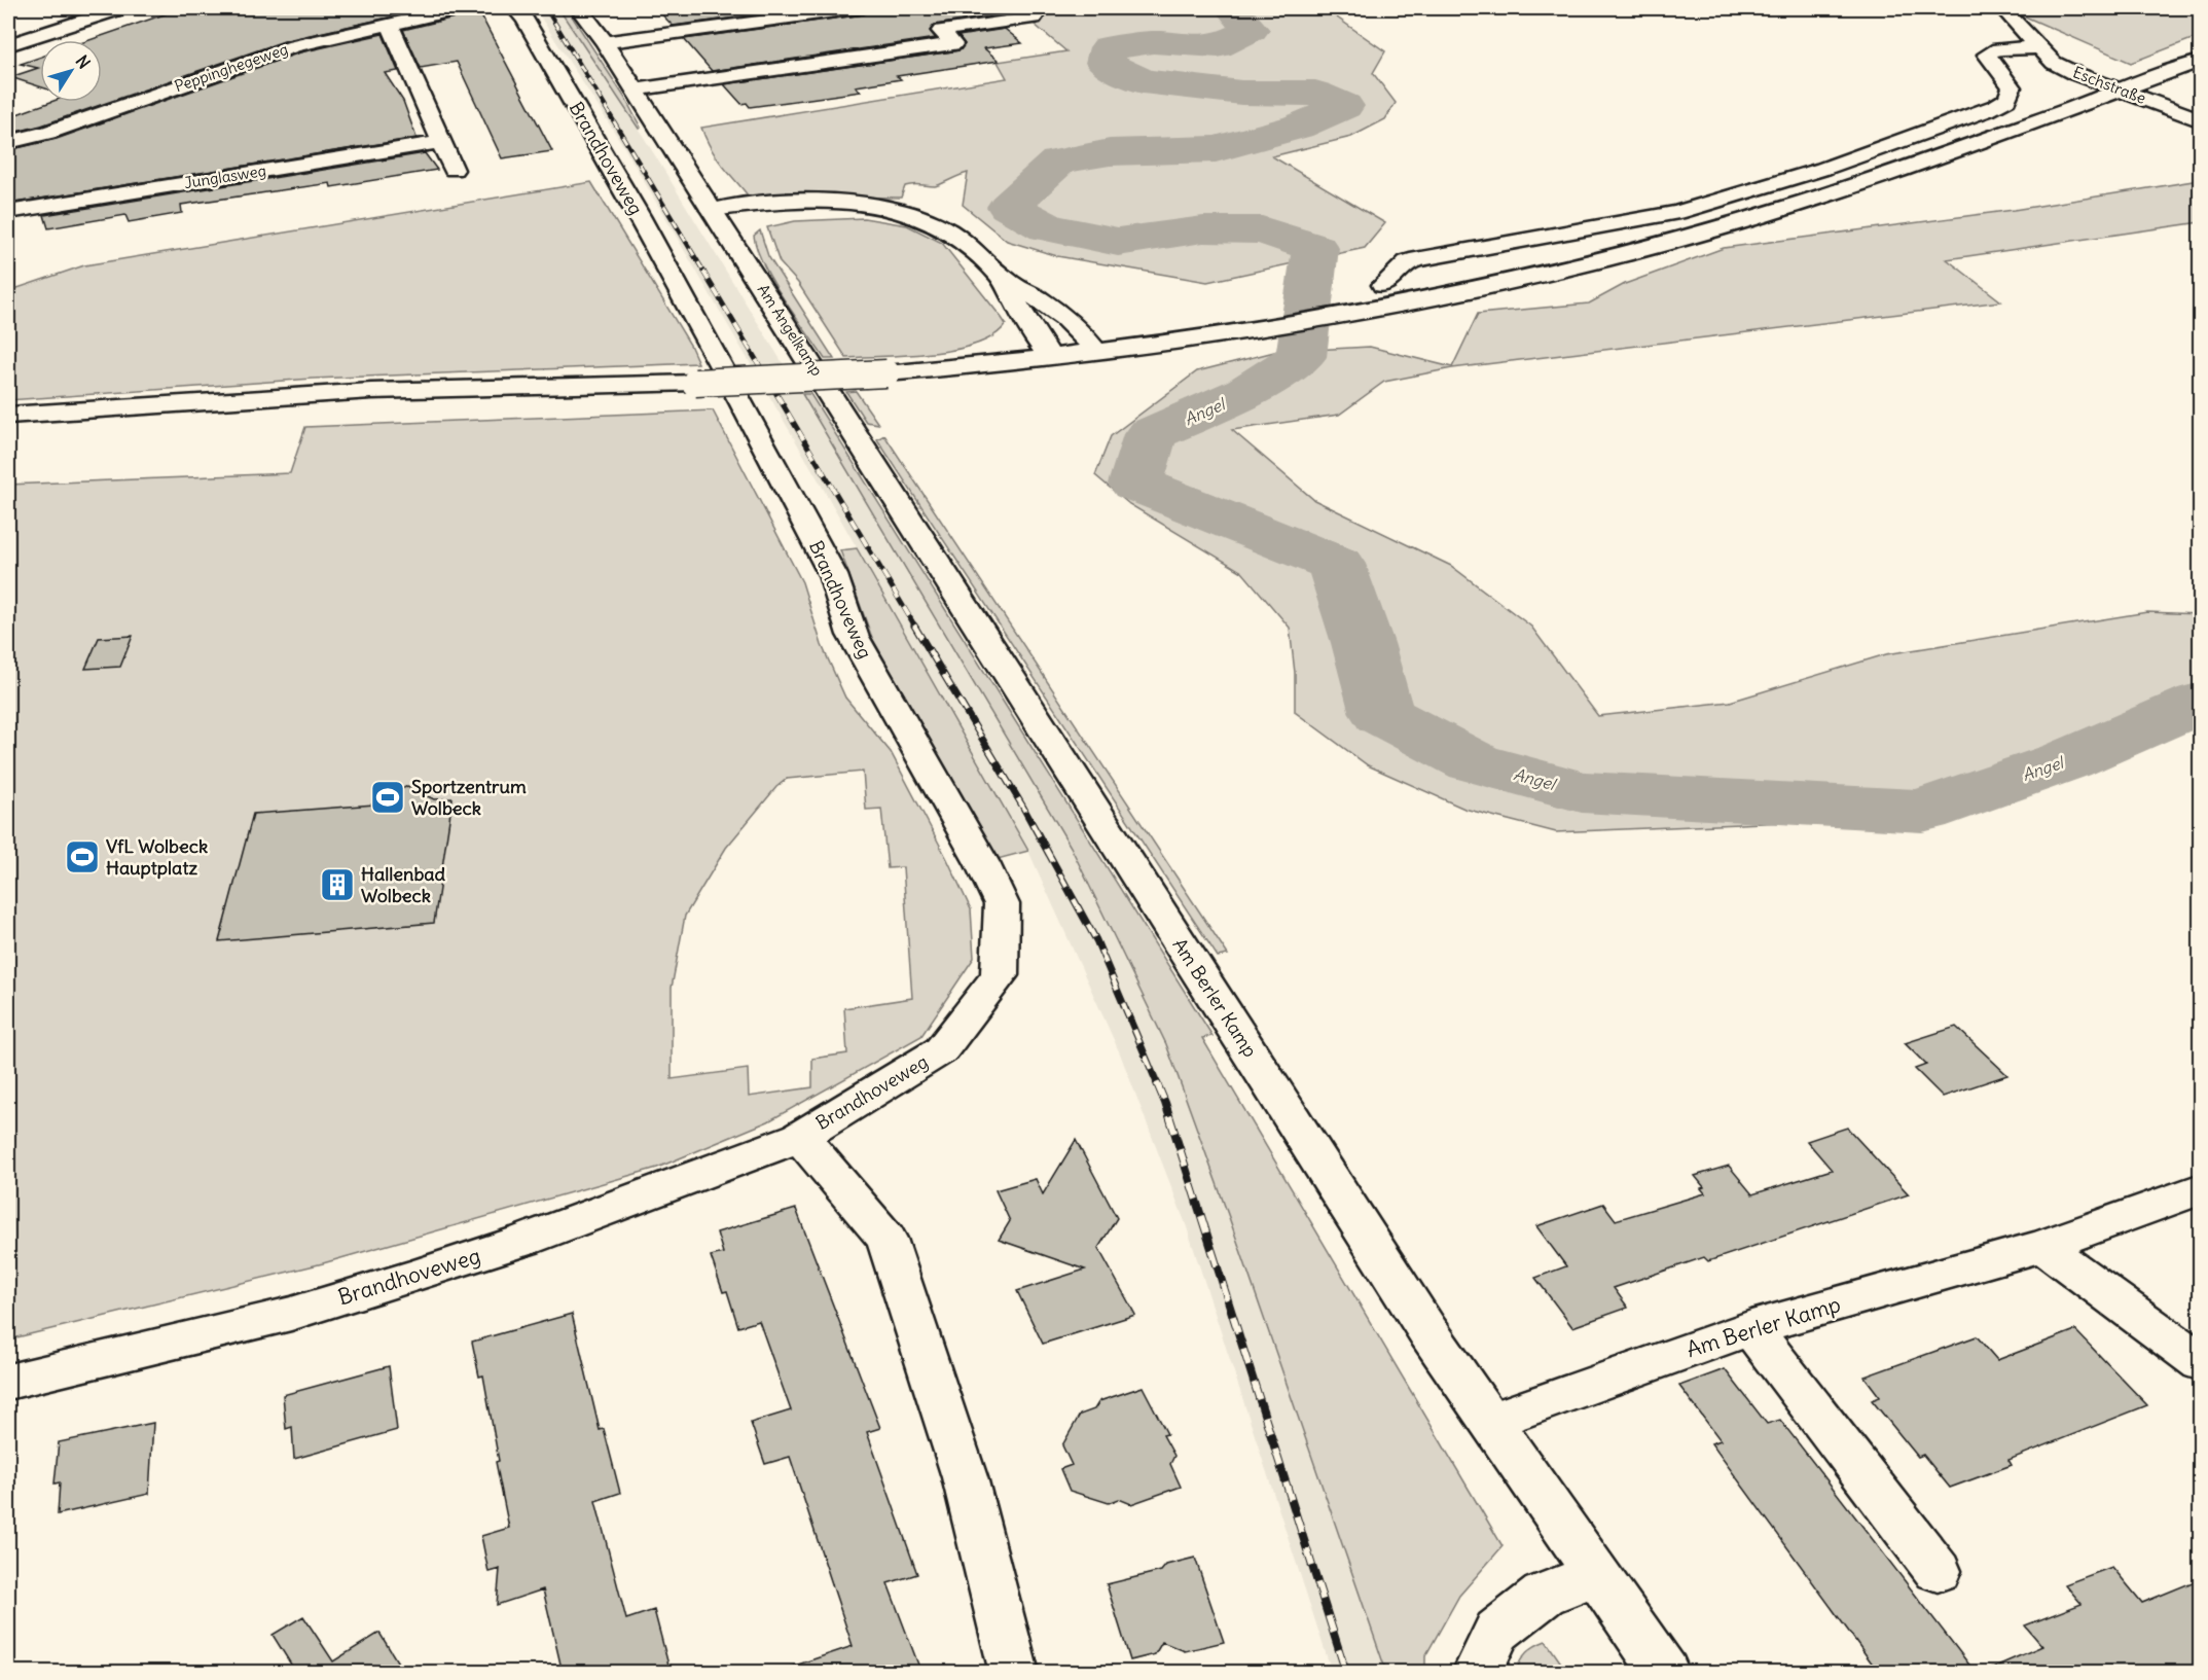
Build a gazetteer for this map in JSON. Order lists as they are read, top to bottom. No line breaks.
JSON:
{"streets":{"street":["Peppinghegeweg","Eschstraße","Brandhoveweg","Junglasweg","Am Angelkamp","Am Berler Kamp"]},"crossings":[["Am Angelkamp","Am Berler Kamp"]],"water":["Angel"],"places":{"sports":["Sportzentrum Wolbeck","VfL Wolbeck Hauptplatz"],"building":["Hallenbad Wolbeck"]},"north":"top right"}
